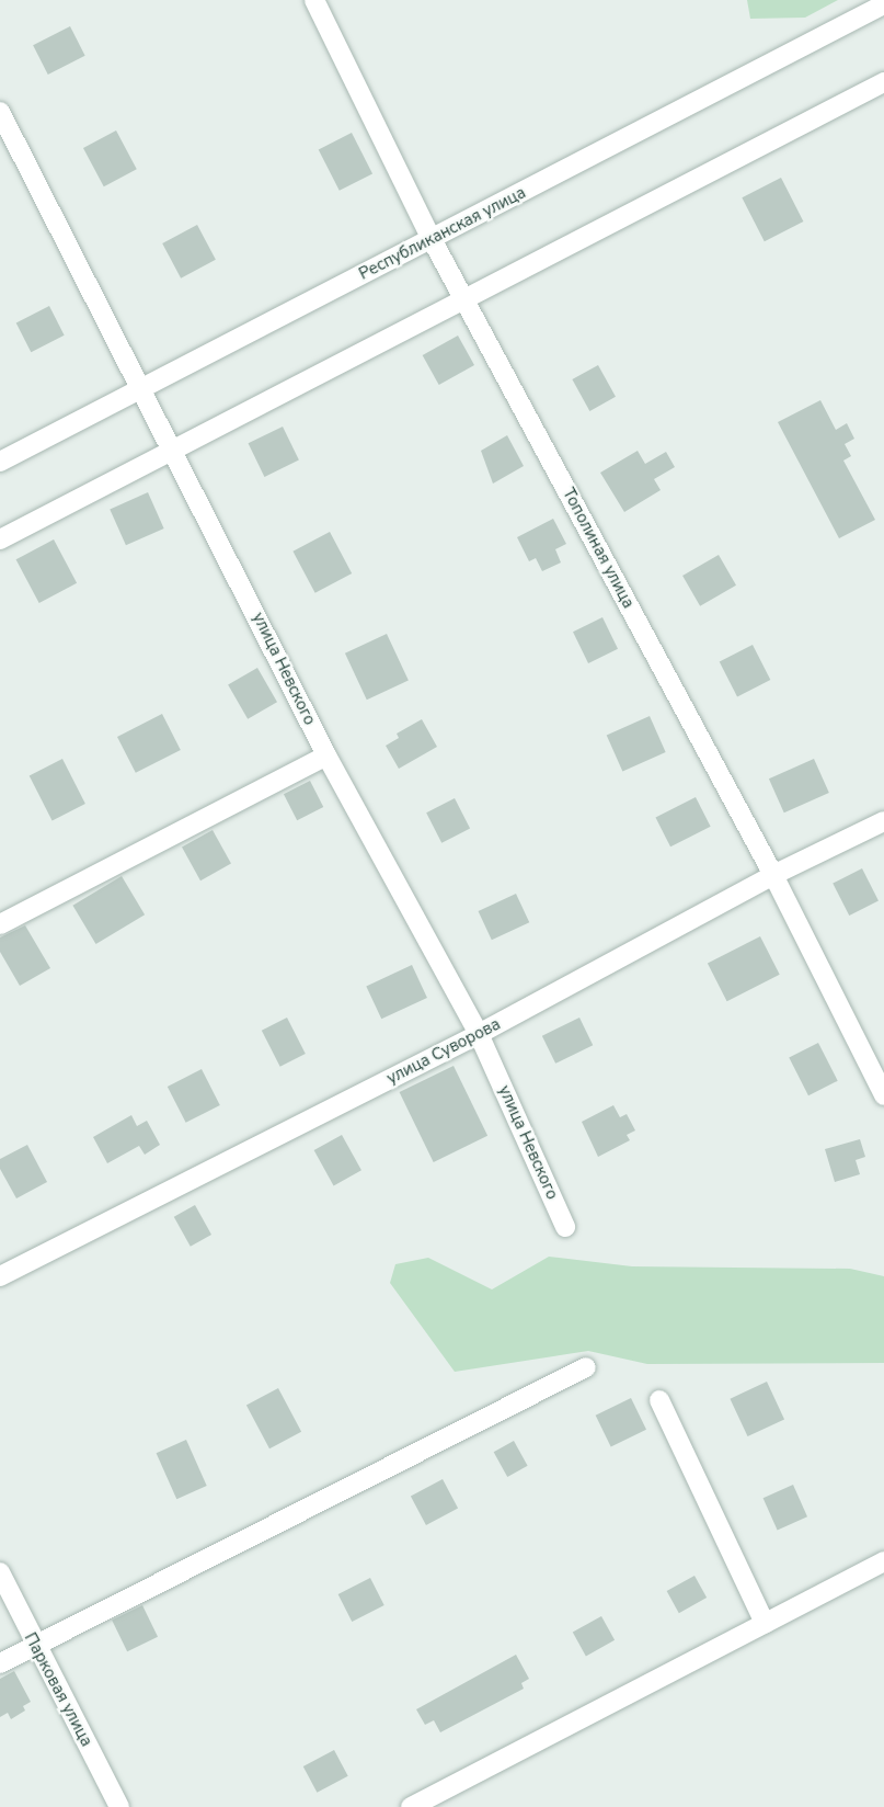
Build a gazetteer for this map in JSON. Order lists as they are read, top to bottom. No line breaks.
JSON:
{"streets":{"street":["Республиканская улица","Тополиная улица","улица Невского","улица Суворова","Парковая улица"]},"crossings":[["Республиканская улица","Тополиная улица"],["Республиканская улица","улица Невского"],["Тополиная улица","улица Суворова"],["улица Невского","улица Суворова"]]}
